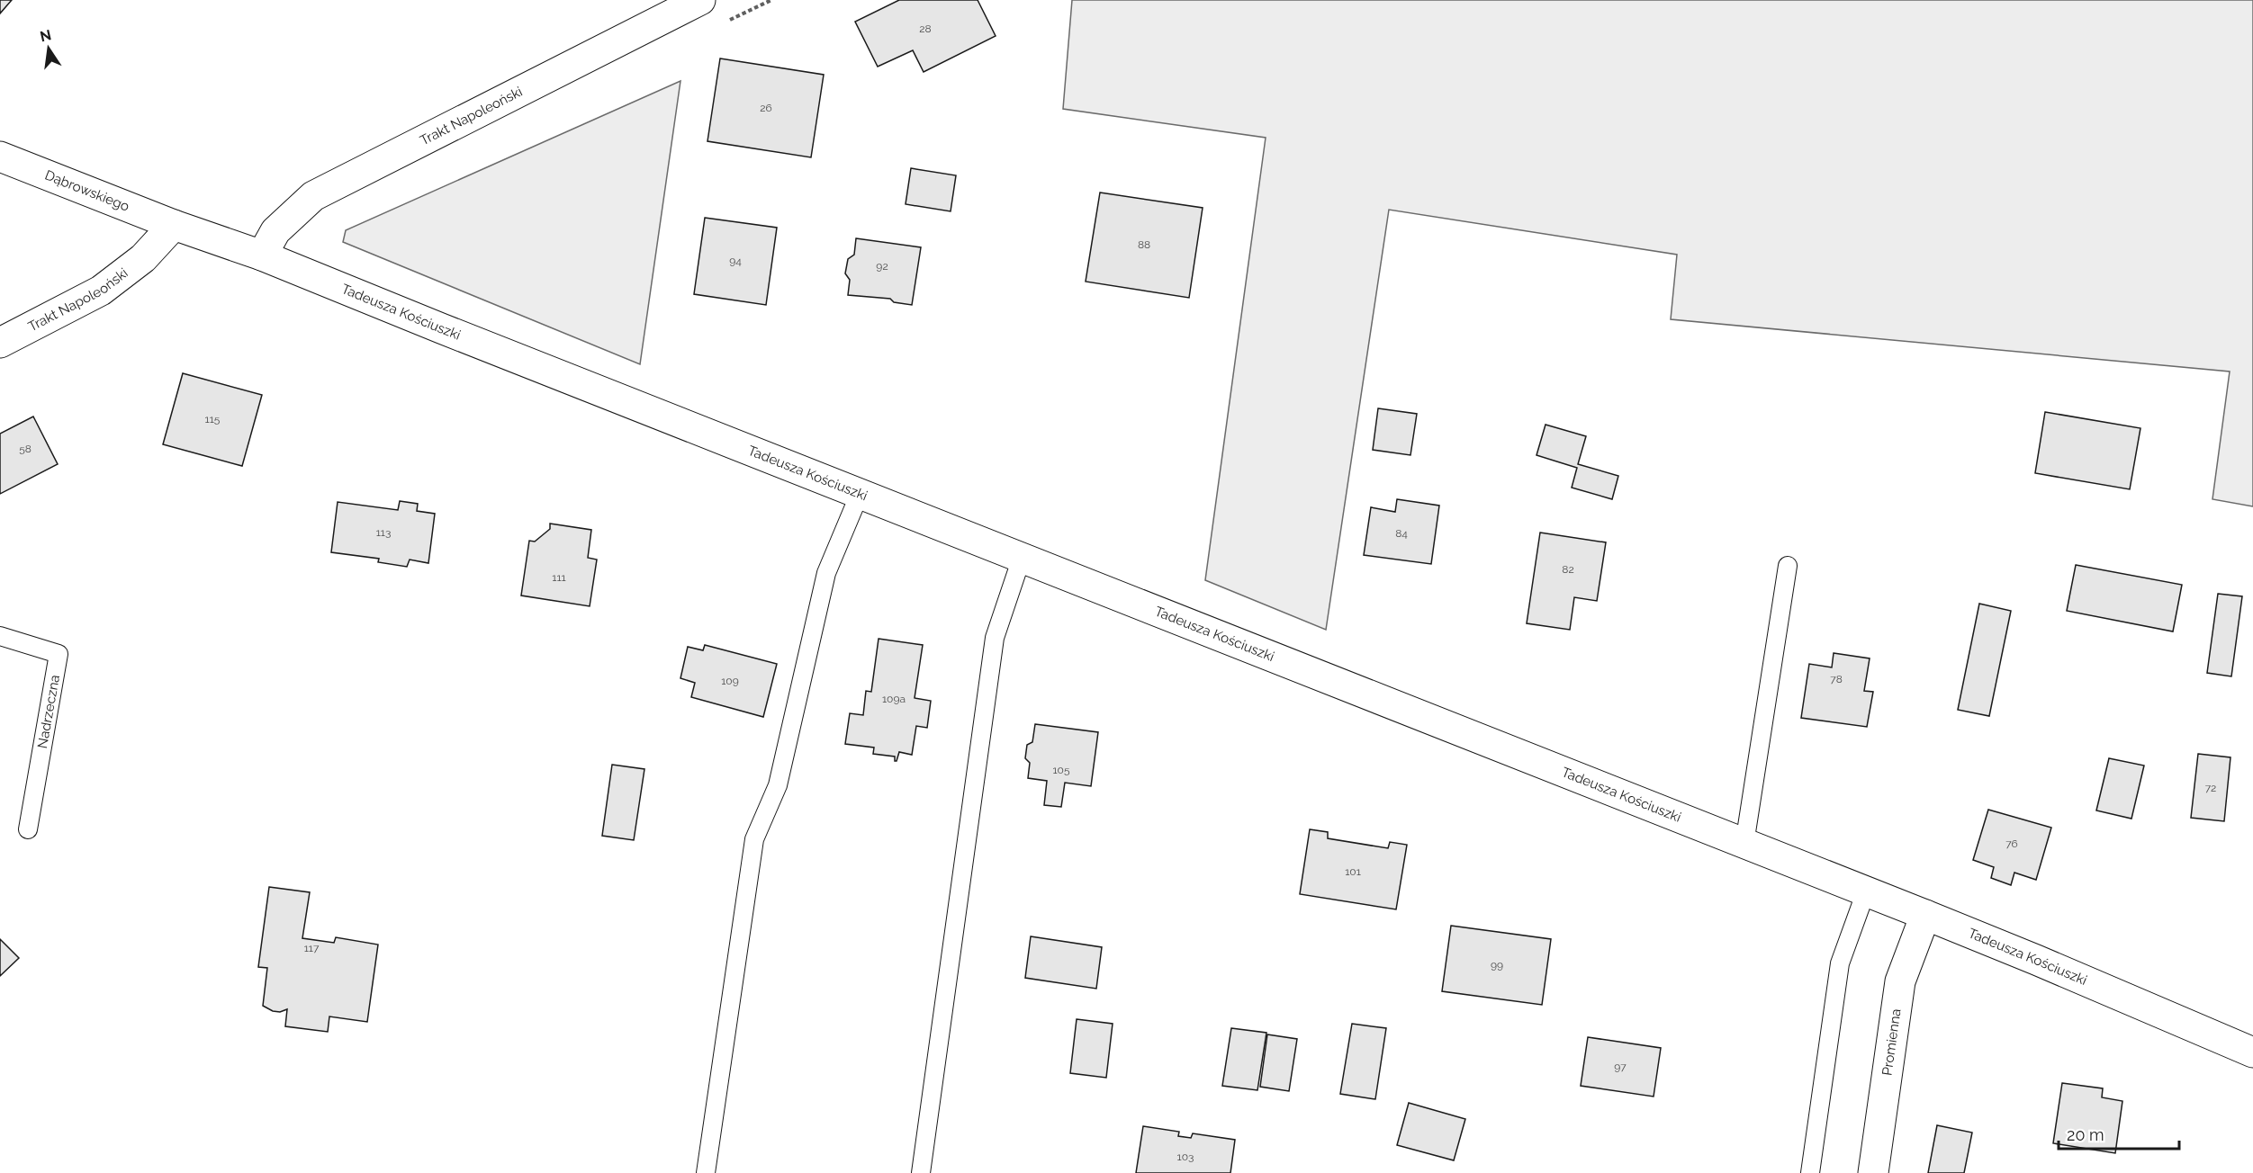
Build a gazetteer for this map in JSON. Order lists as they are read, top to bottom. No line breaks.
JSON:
{"streets":{"street":["Trakt Napoleoński","Dąbrowskiego","Tadeusza Kościuszki","Promienna"],"lane":["Nadrzeczna"]},"crossings":[["Trakt Napoleoński","Dąbrowskiego"],["Trakt Napoleoński","Tadeusza Kościuszki"],["Dąbrowskiego","Tadeusza Kościuszki"],["Tadeusza Kościuszki","Promienna"]],"house_numbers":["28","26","88","94","92","115","58","113","84","82","111","78","109","109a","105","72","76","101","117","99","97","103"],"scale_bar":"20 m","north":"top"}
